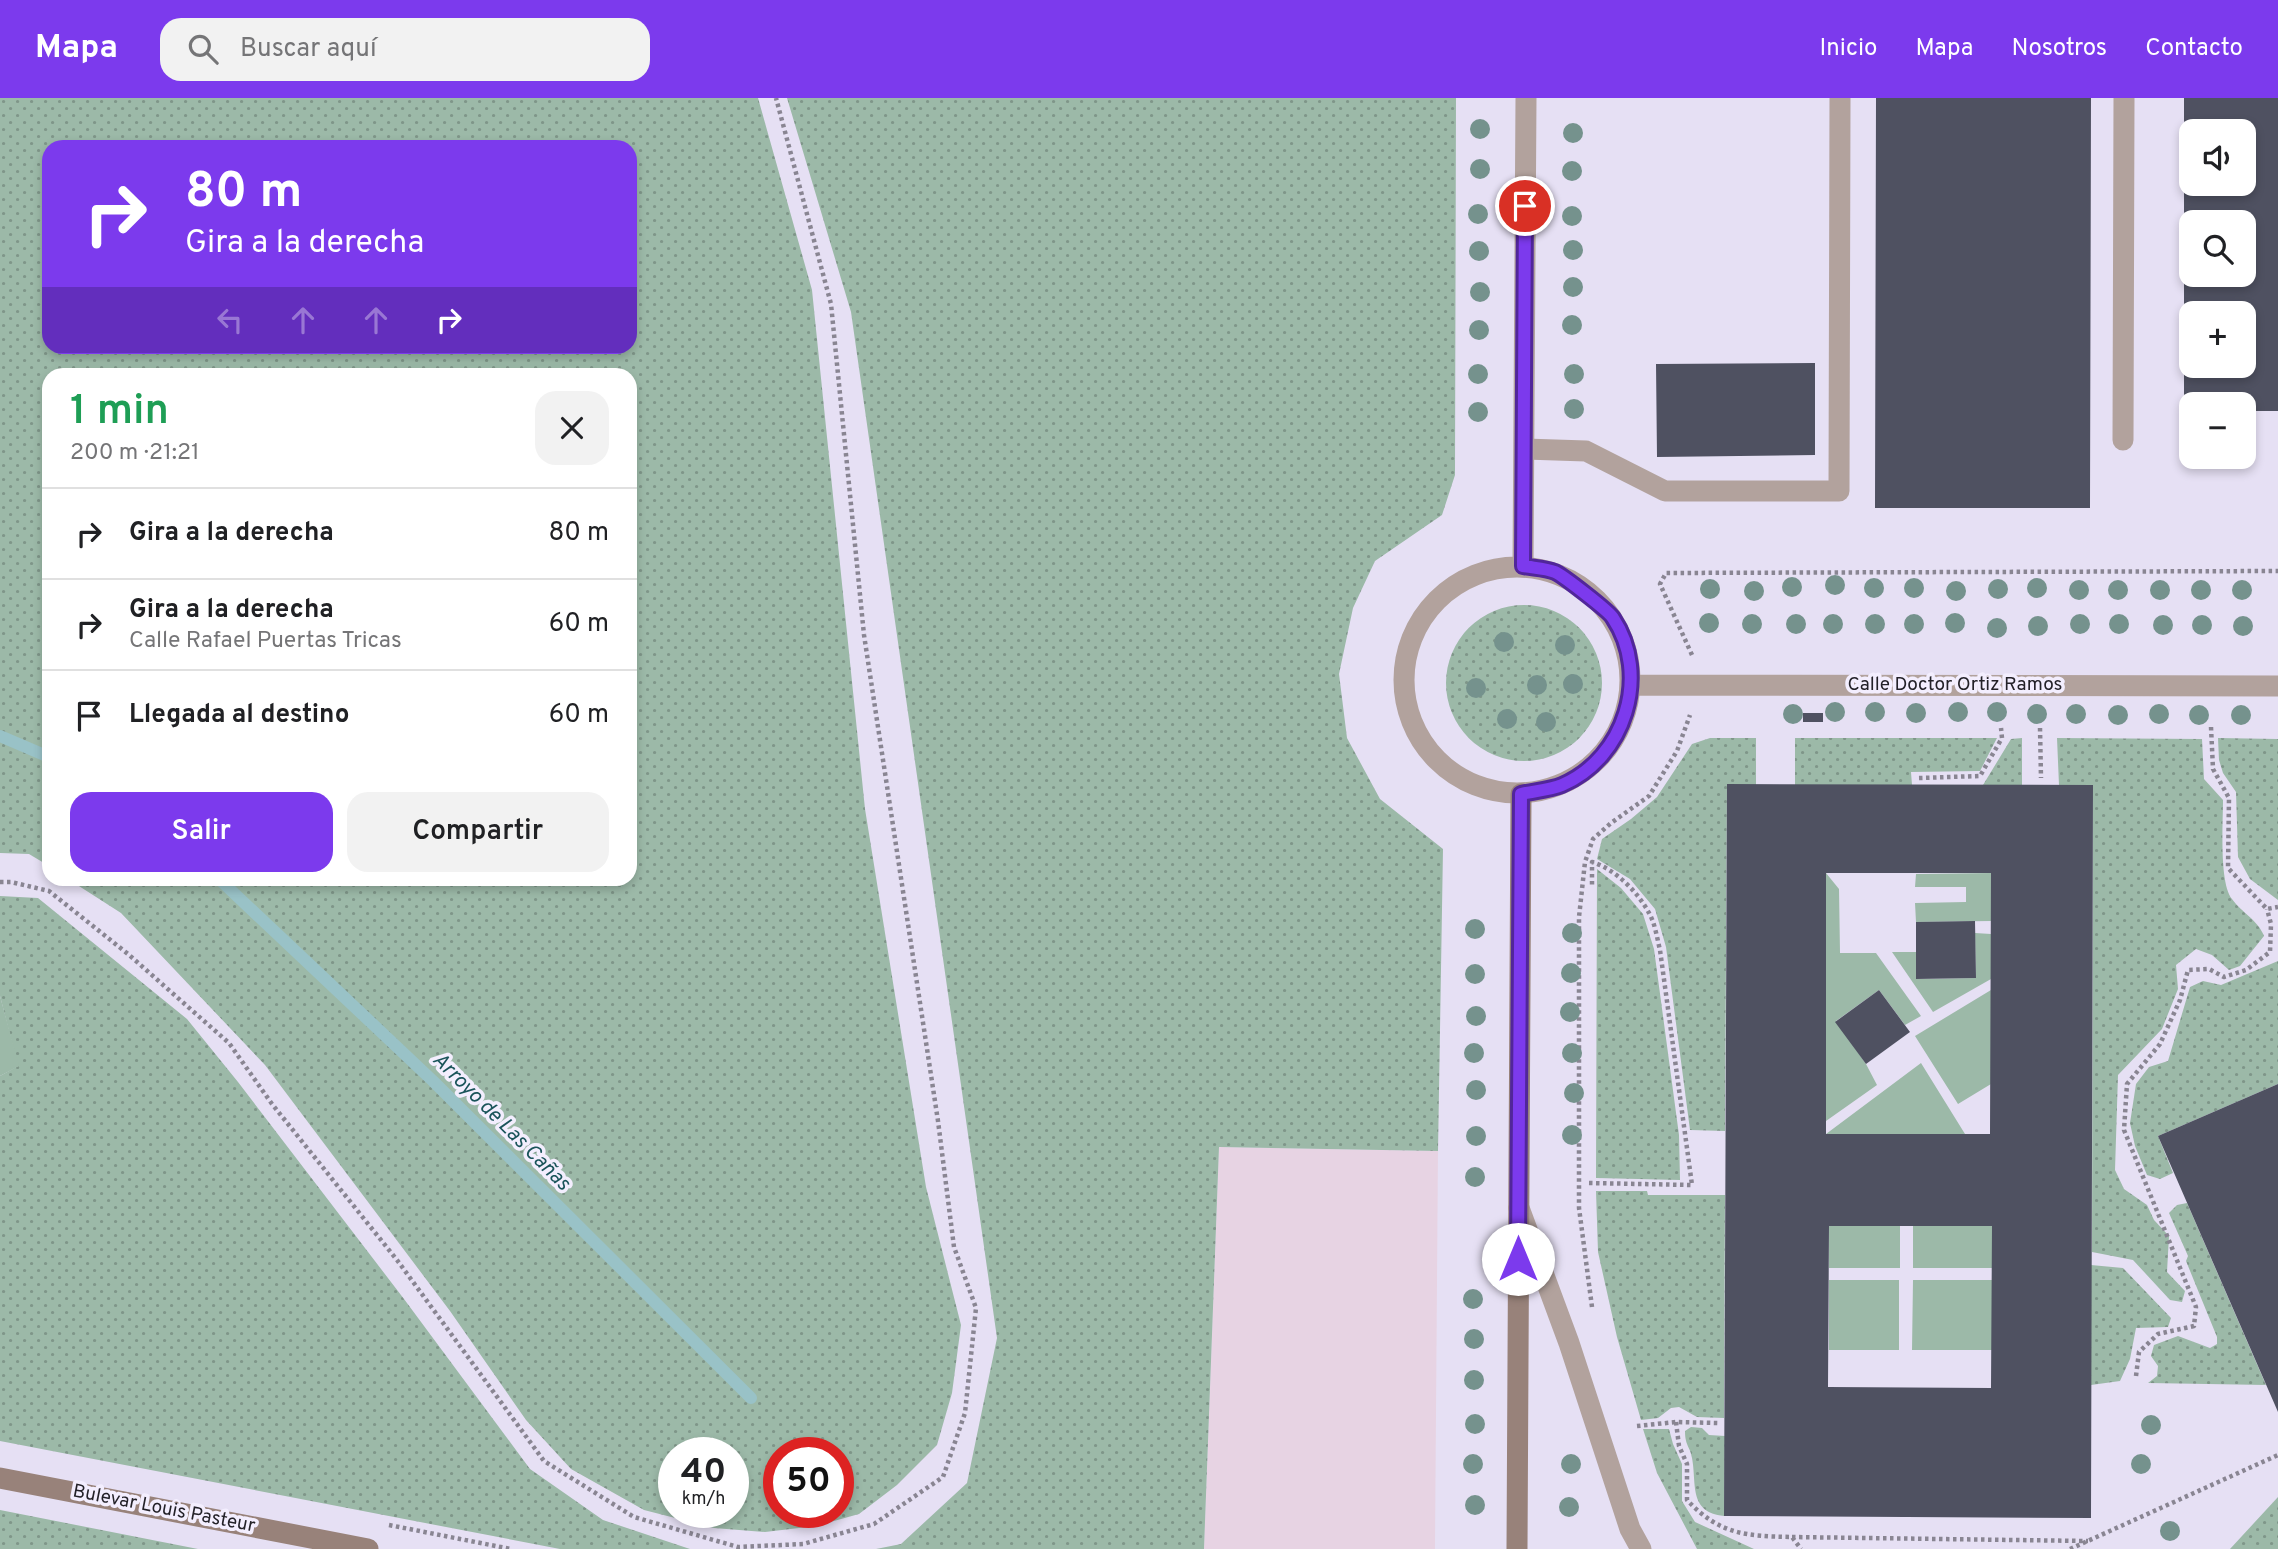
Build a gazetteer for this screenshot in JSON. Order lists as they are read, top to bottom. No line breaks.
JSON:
{"streets":{"main road":["Bulevar Louis Pasteur"],"street":["Calle Doctor Ortiz Ramos"]},"water":["Arroyo de Las Cañas"],"page":{"header":"Mapa","search":"Buscar aquí","nav":["Inicio","Mapa","Nosotros","Contacto"],"map_buttons":["+","−"],"turn":["80 m","Gira a la derecha"],"heading":["1 min","200 m · 21:21"],"list":[{"name":"Gira a la derecha","value":"80 m"},{"name":"Gira a la derecha","note":"Calle Rafael Puertas Tricas","value":"60 m"},{"name":"Llegada al destino","value":"60 m"}],"buttons":["Salir","Compartir"],"speed":"40 km/h","limit":"50"}}
